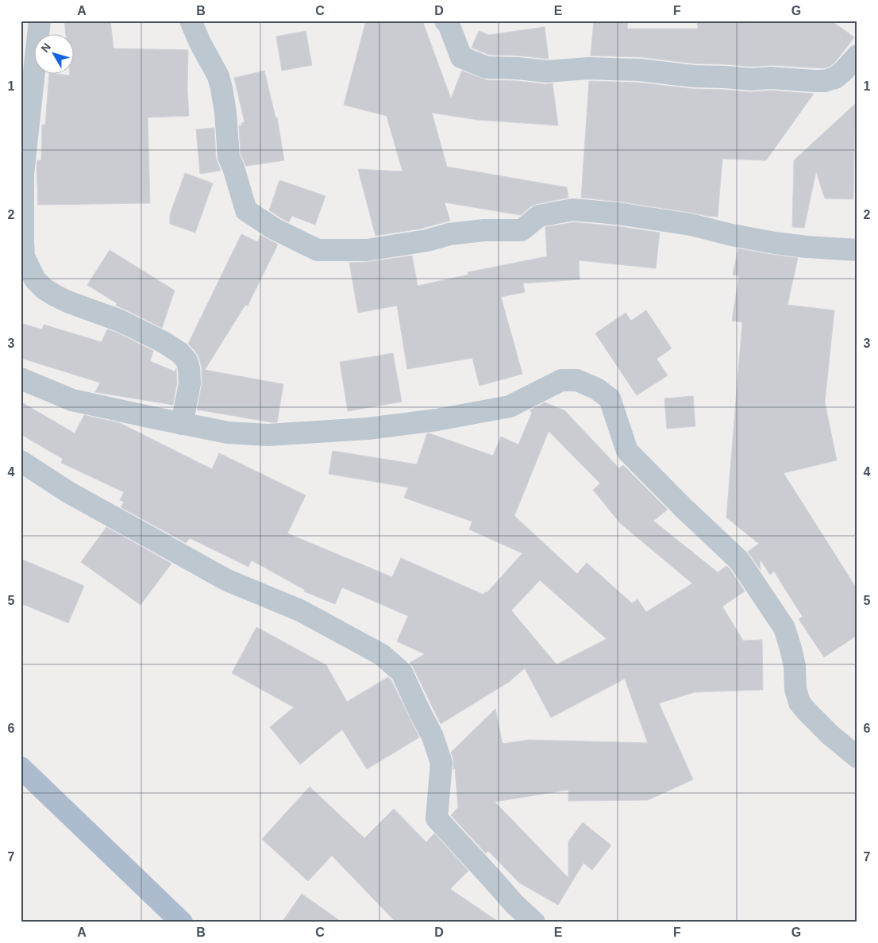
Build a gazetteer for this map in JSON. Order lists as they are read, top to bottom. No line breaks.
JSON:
{"north":"top left","grid":{"columns":["A","B","C","D","E","F","G"],"rows":["1","2","3","4","5","6","7"]}}
